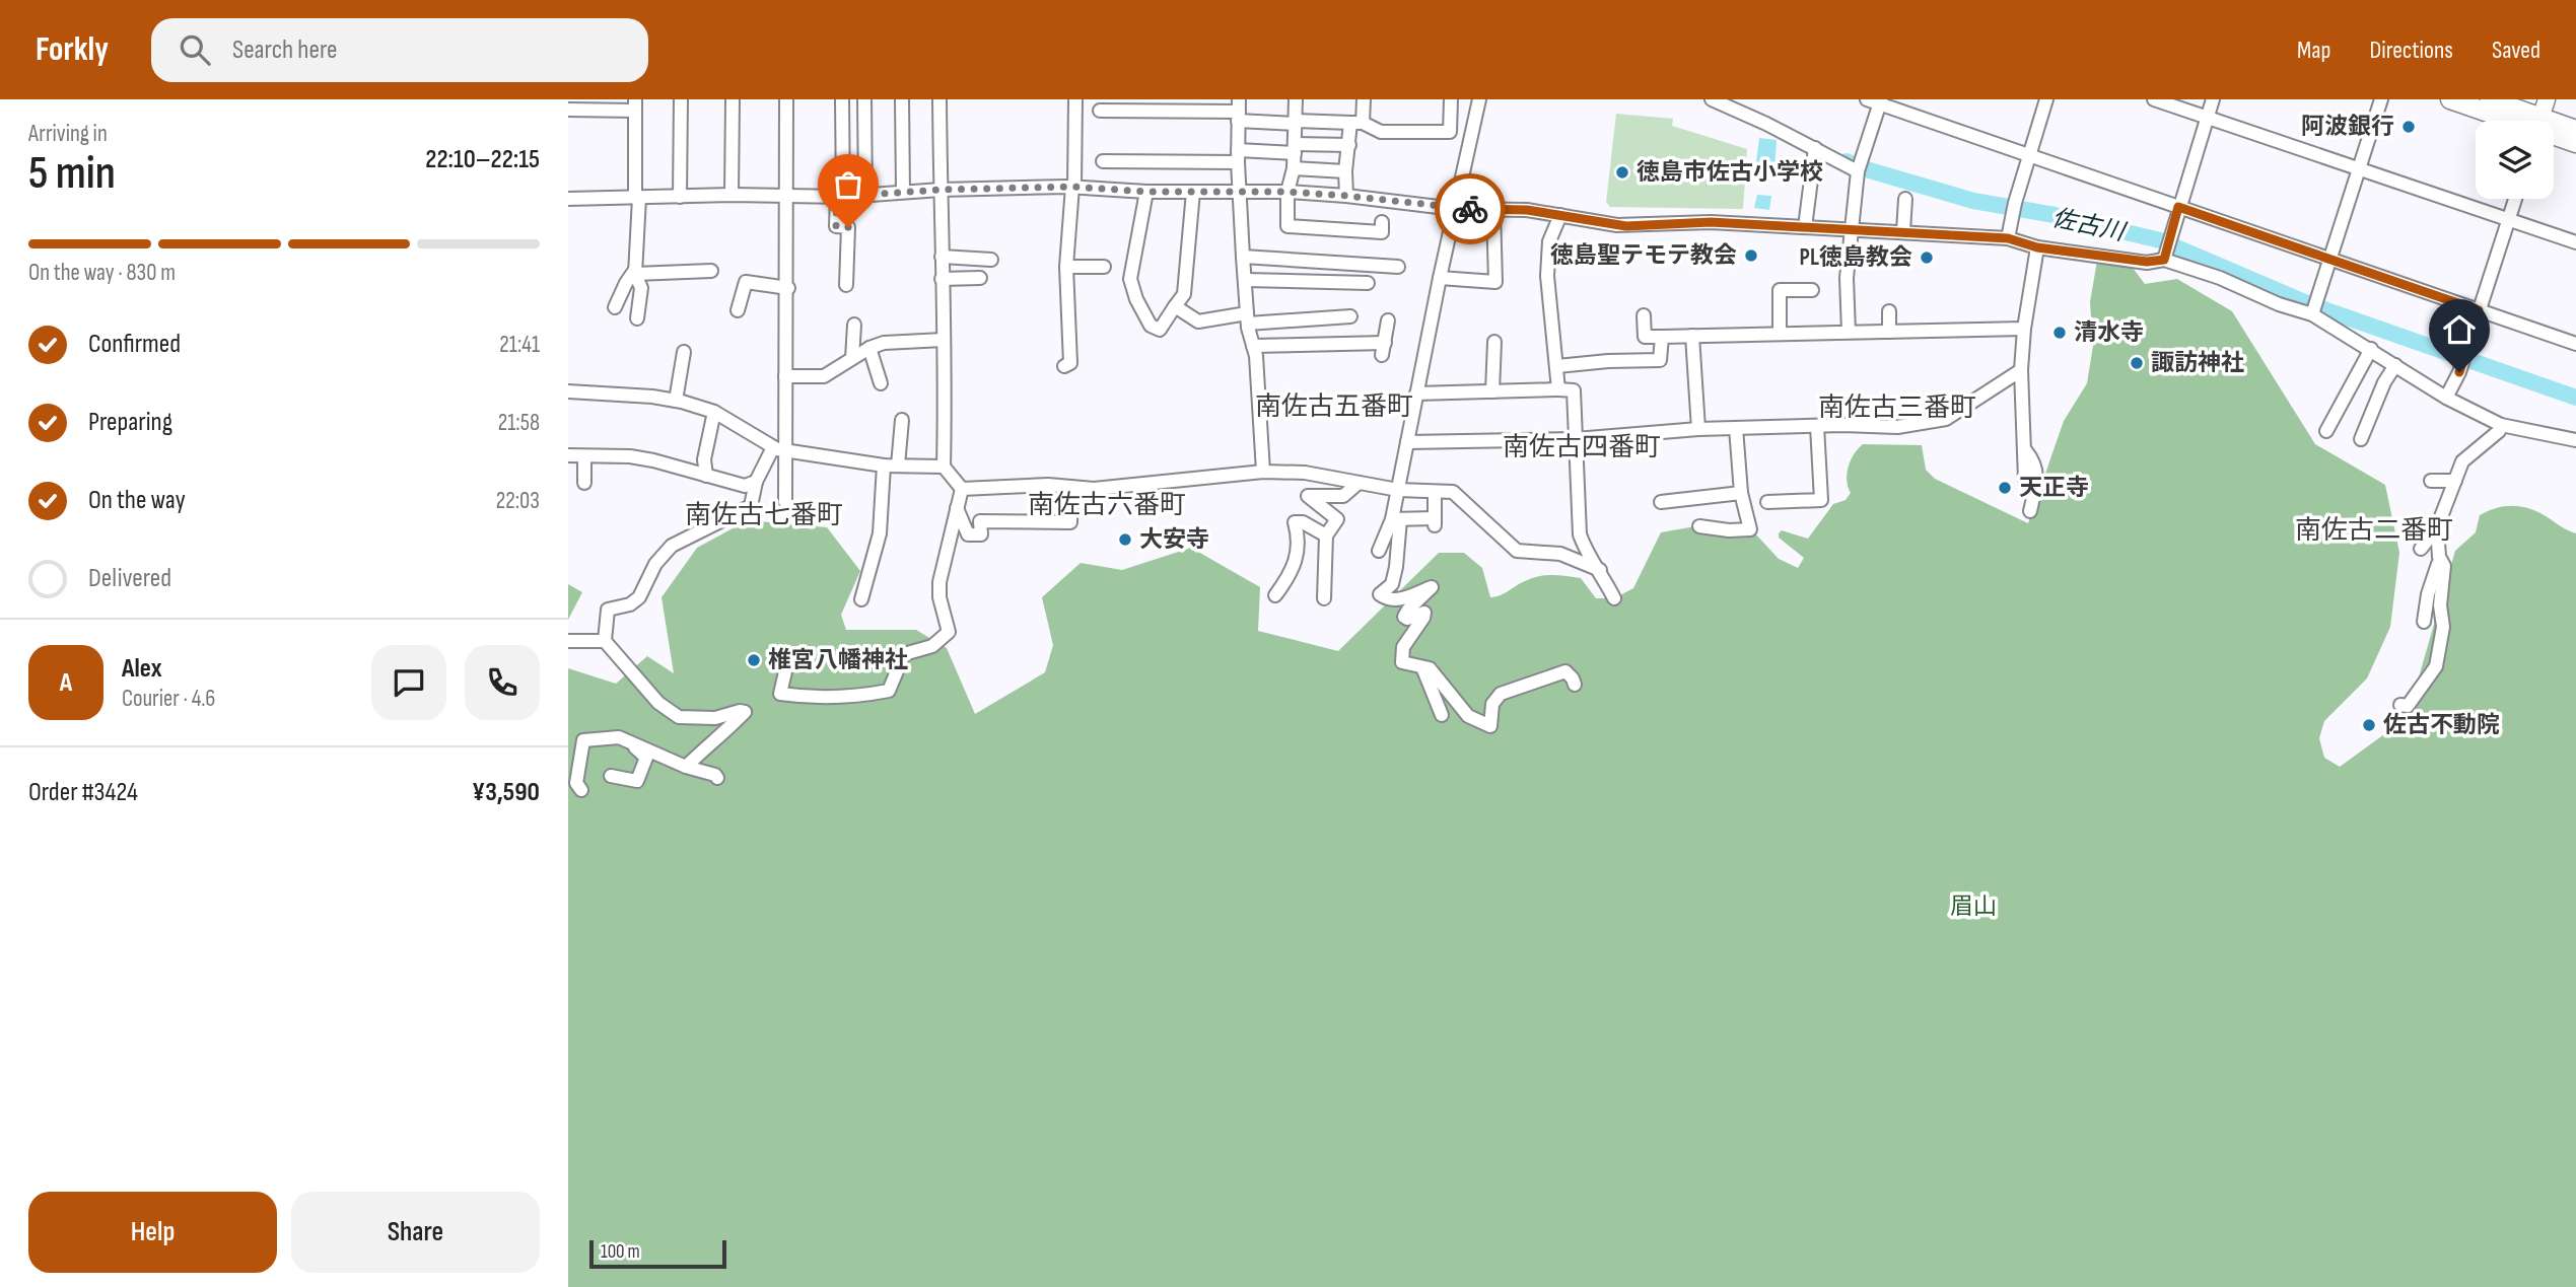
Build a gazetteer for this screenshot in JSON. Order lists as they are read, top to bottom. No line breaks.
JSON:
{"districts":["南佐古五番町","南佐古三番町","南佐古四番町","南佐古六番町","南佐古七番町","南佐古二番町"],"water":["佐古川"],"parks":["眉山"],"places":["阿波銀行","徳島市佐古小学校","徳島聖テモテ教会","PL徳島教会","清水寺","諏訪神社","天正寺","大安寺","椎宮八幡神社","佐古不動院"],"scale_bar":"100 m","page":{"header":"Forkly","search":"Search here","nav":["Map","Directions","Saved"],"heading":["5 min","Arriving in","22:10–22:15"],"panel":["Alex","Courier · 4.6","Order #3424","¥3,590"],"bar":"On the way · 830 m","list":[["Confirmed","21:41"],["Preparing","21:58"],["On the way","22:03"],"Delivered"],"round":"A","buttons":["Help","Share"],"scale":"100 m"}}
